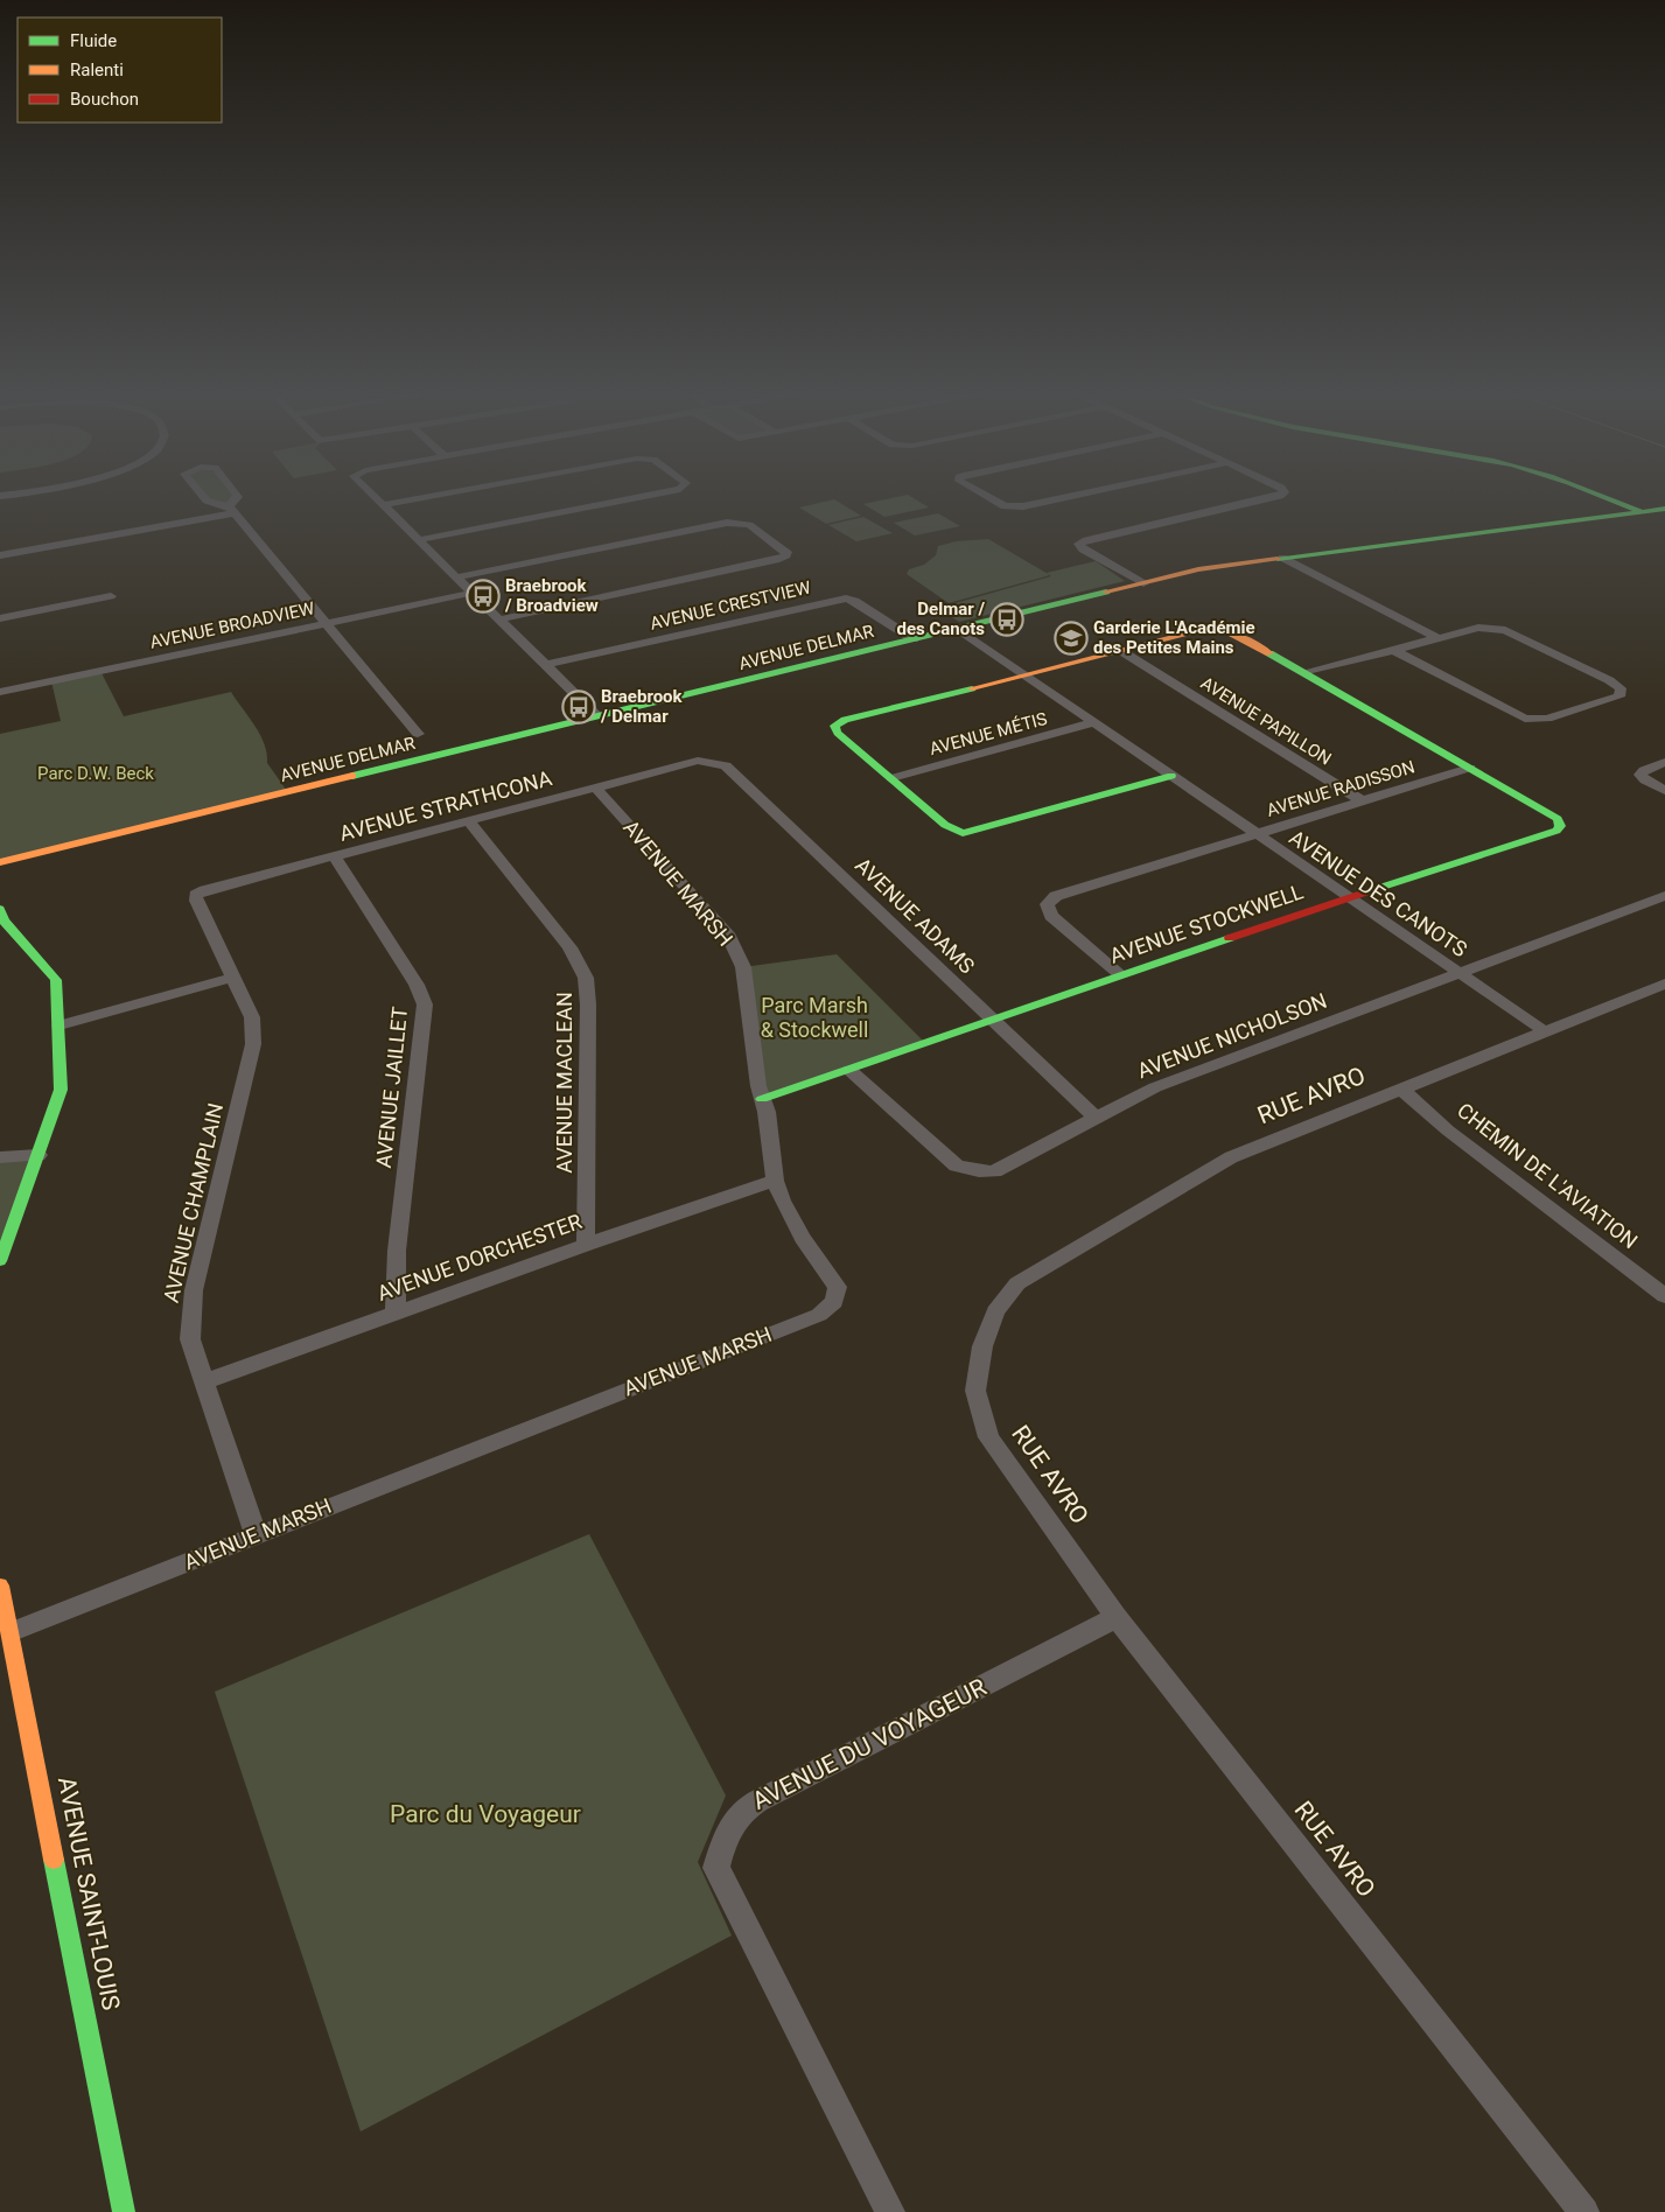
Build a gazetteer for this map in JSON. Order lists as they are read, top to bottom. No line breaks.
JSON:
{"streets":{"street":["AVENUE CRESTVIEW","AVENUE BROADVIEW","AVENUE DELMAR","AVENUE PAPILLON","AVENUE MÉTIS","AVENUE RADISSON","AVENUE STRATHCONA","AVENUE MARSH","AVENUE DES CANOTS","AVENUE ADAMS","AVENUE STOCKWELL","AVENUE NICHOLSON","AVENUE MACLEAN","AVENUE JAILLET","RUE AVRO","CHEMIN DE L'AVIATION","AVENUE CHAMPLAIN","AVENUE DORCHESTER","AVENUE DU VOYAGEUR","AVENUE SAINT-LOUIS"]},"crossings":[["AVENUE CRESTVIEW","AVENUE DELMAR"],["AVENUE DELMAR","AVENUE DES CANOTS"],["AVENUE PAPILLON","AVENUE RADISSON"],["AVENUE MÉTIS","AVENUE DES CANOTS"],["AVENUE RADISSON","AVENUE DES CANOTS"],["AVENUE RADISSON","AVENUE STOCKWELL"],["AVENUE STRATHCONA","AVENUE MARSH"],["AVENUE STRATHCONA","AVENUE ADAMS"],["AVENUE STRATHCONA","AVENUE MACLEAN"],["AVENUE STRATHCONA","AVENUE JAILLET"],["AVENUE STRATHCONA","AVENUE CHAMPLAIN"],["AVENUE MARSH","AVENUE STOCKWELL"],["AVENUE MARSH","AVENUE CHAMPLAIN"],["AVENUE MARSH","AVENUE DORCHESTER"],["AVENUE MARSH","AVENUE SAINT-LOUIS"],["AVENUE DES CANOTS","AVENUE STOCKWELL"],["AVENUE DES CANOTS","AVENUE NICHOLSON"],["AVENUE DES CANOTS","RUE AVRO"],["AVENUE ADAMS","AVENUE STOCKWELL"],["AVENUE ADAMS","AVENUE NICHOLSON"],["AVENUE STOCKWELL","AVENUE NICHOLSON"],["AVENUE MACLEAN","AVENUE DORCHESTER"],["AVENUE JAILLET","AVENUE DORCHESTER"],["RUE AVRO","CHEMIN DE L'AVIATION"],["RUE AVRO","AVENUE DU VOYAGEUR"],["AVENUE CHAMPLAIN","AVENUE DORCHESTER"]],"parks":["Parc D.W. Beck","Parc Marsh & Stockwell","Parc du Voyageur"],"places":{"bus stop":["Braebrook / Broadview","Delmar / des Canots","Braebrook / Delmar"],"school or university":["Garderie L'Académie des Petites Mains"]},"legend":["Fluide","Ralenti","Bouchon"]}
